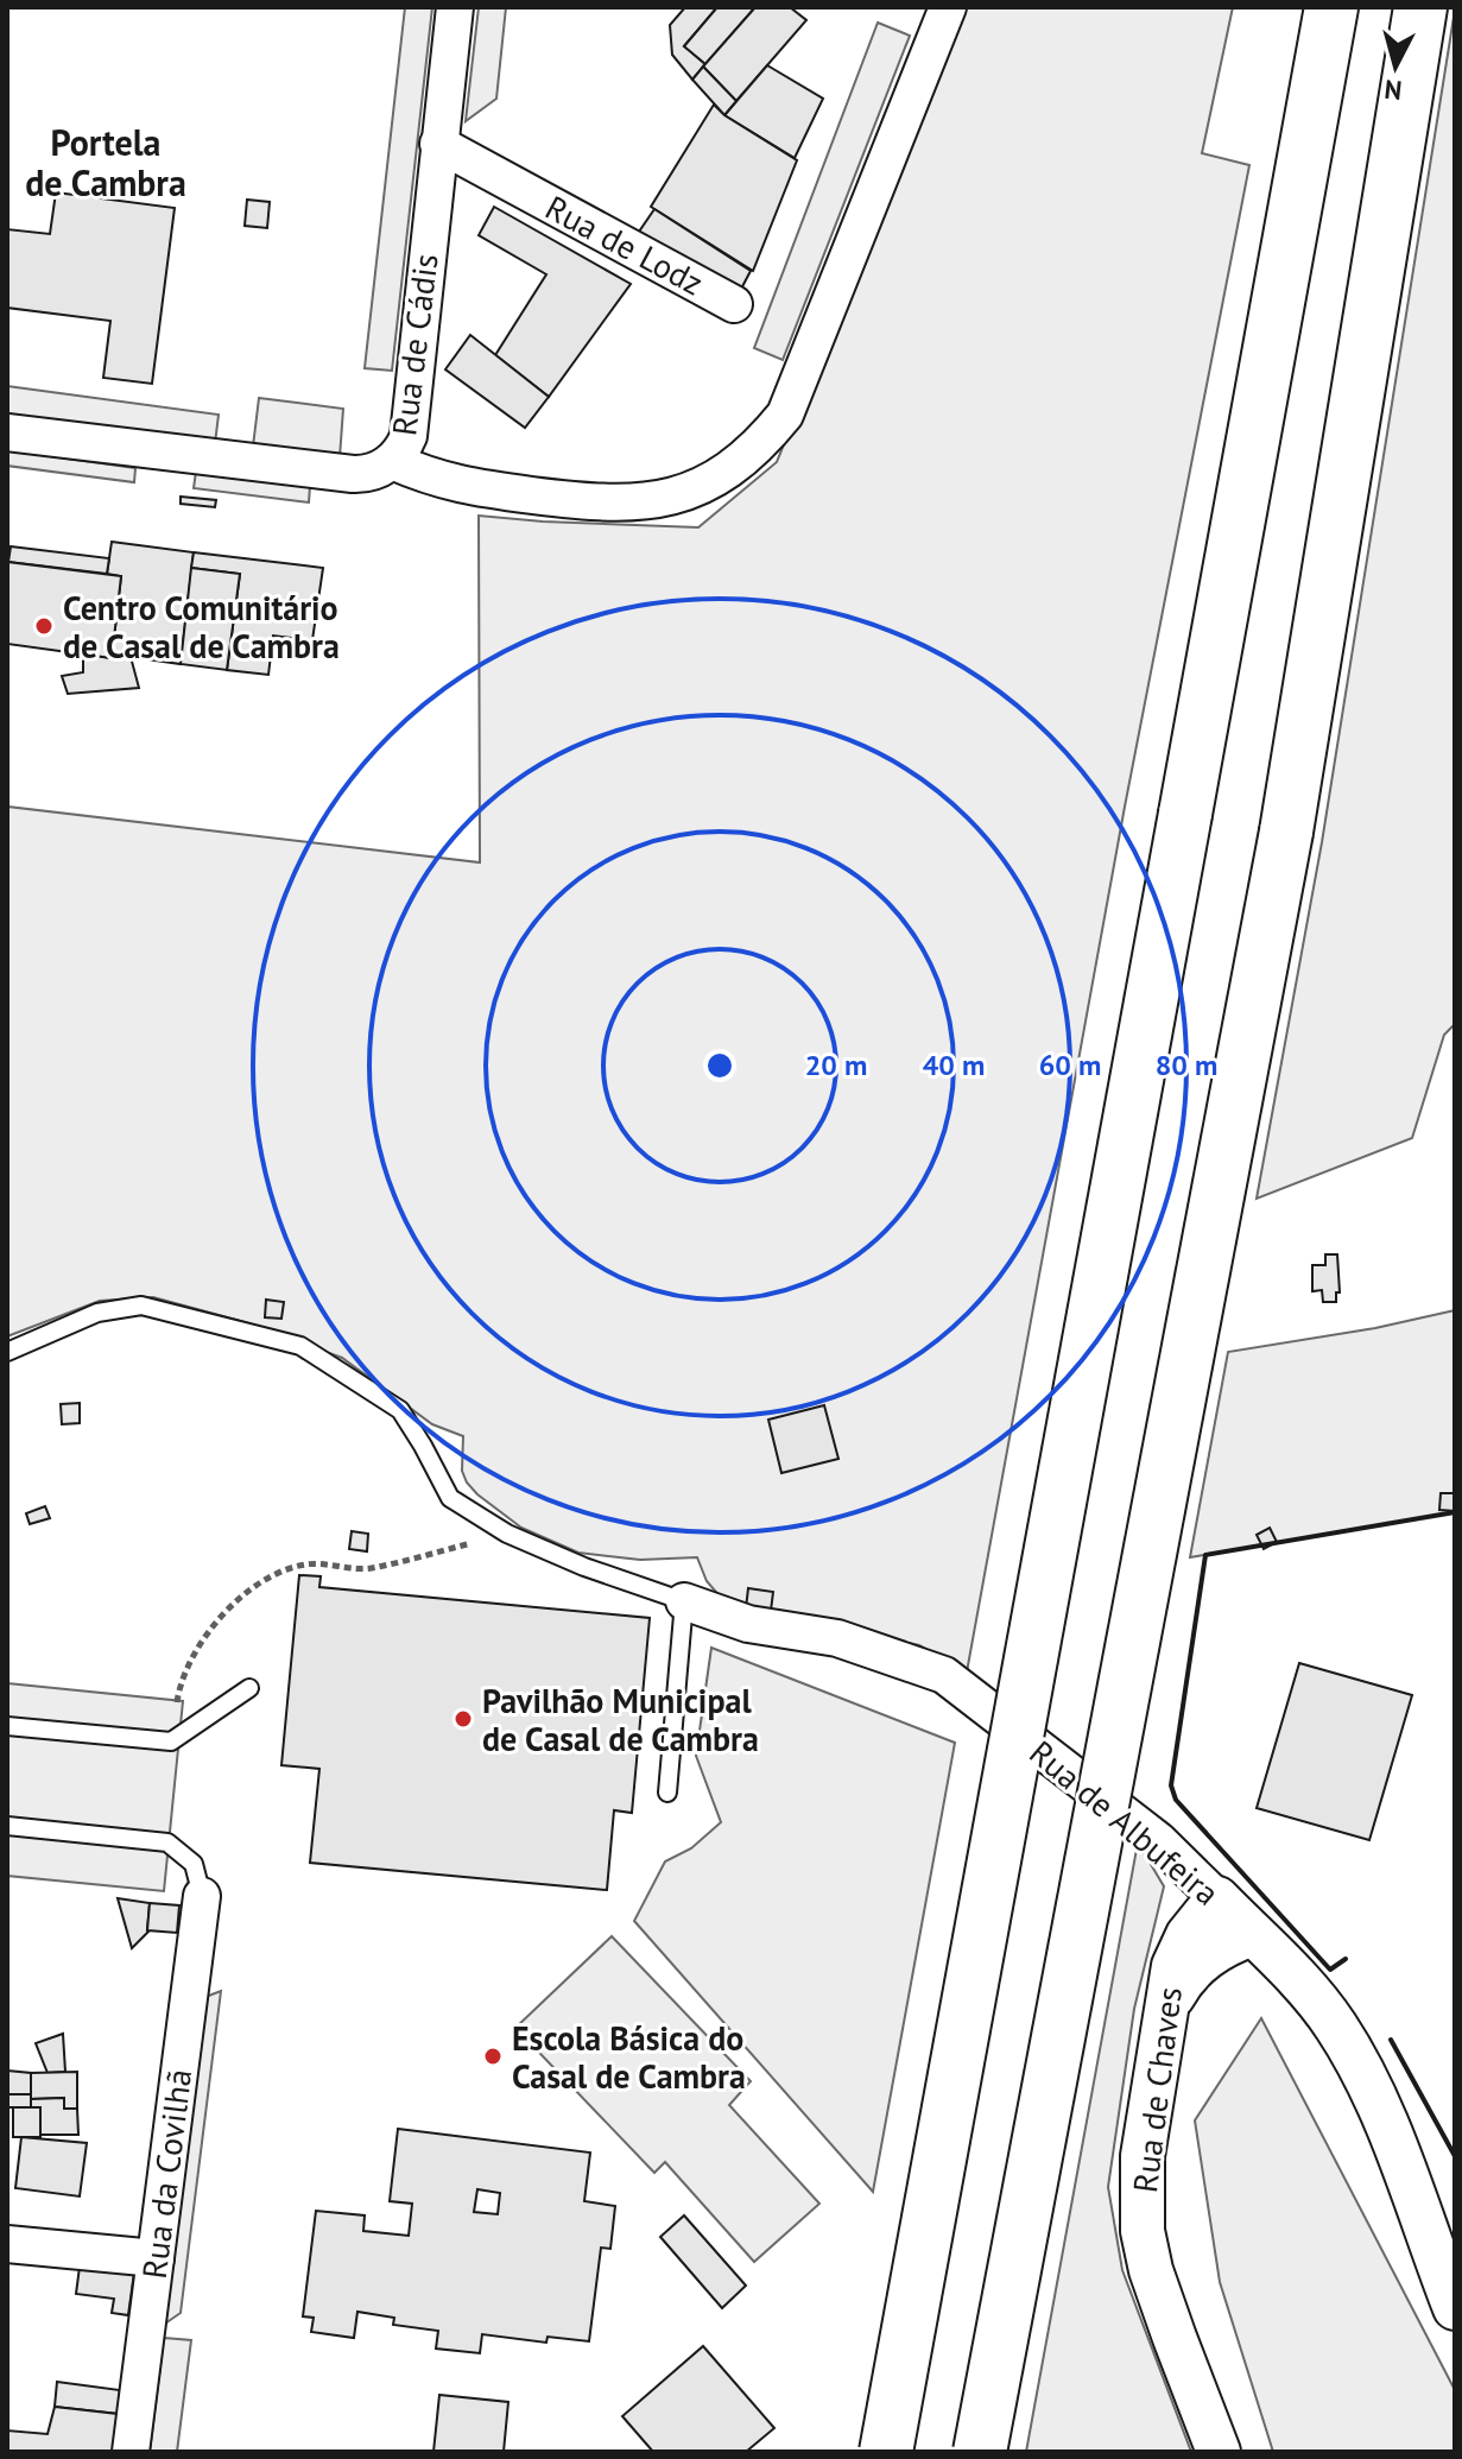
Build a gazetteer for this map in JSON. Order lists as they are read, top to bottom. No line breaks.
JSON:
{"streets":{"street":["Rua de Lodz","Rua de Cádis","Rua de Albufeira","Rua de Chaves","Rua da Covilhã"]},"crossings":[["Rua de Lodz","Rua de Cádis"],["Rua de Albufeira","Rua de Chaves"]],"districts":["Portela de Cambra"],"places":["Centro Comunitário de Casal de Cambra","Pavilhão Municipal de Casal de Cambra","Escola Básica do Casal de Cambra"],"north":"bottom","rings":["20 m","40 m","60 m","80 m"]}
